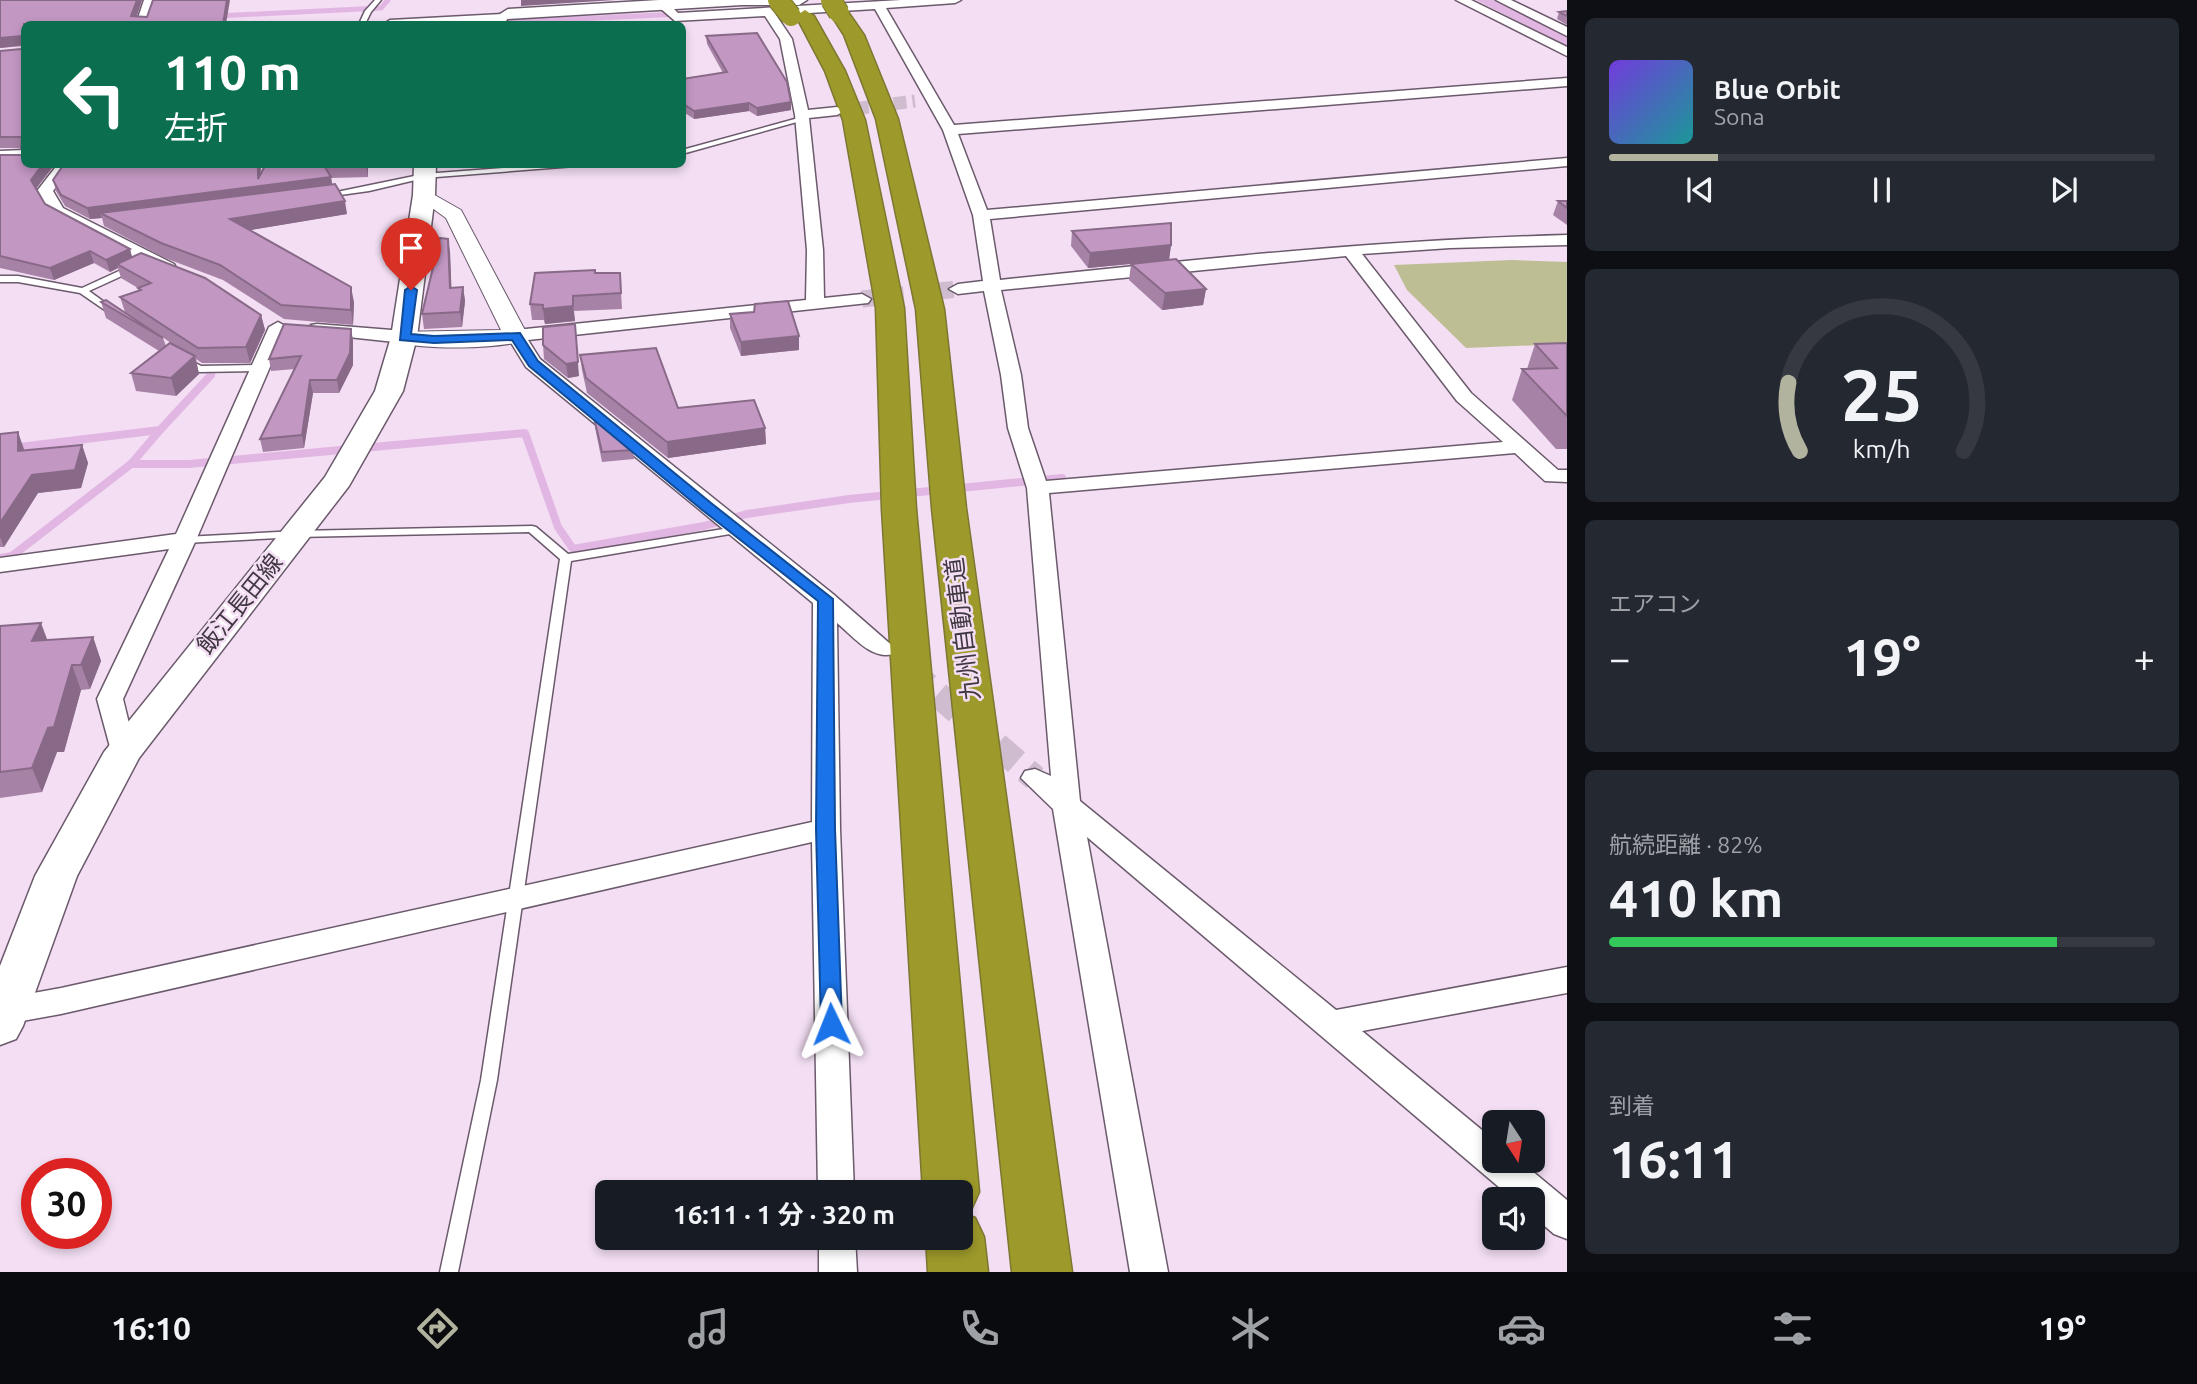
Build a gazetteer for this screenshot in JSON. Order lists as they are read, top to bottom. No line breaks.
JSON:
{"streets":{"highway":["九州自動車道"],"main road":["飯江長田線"]},"north":"bottom","page":{"turn":["110 m","左折"],"song":["Blue Orbit","Sona"],"tile":["エアコン",["航続距離 · 82%","410 km"],["到着","16:11"]],"heat":["−","19°","+"],"limit":"30","trip":"16:11 · 1 分 · 320 m","tabs":["16:10","19°"],"gauge":["25","km/h"]}}
